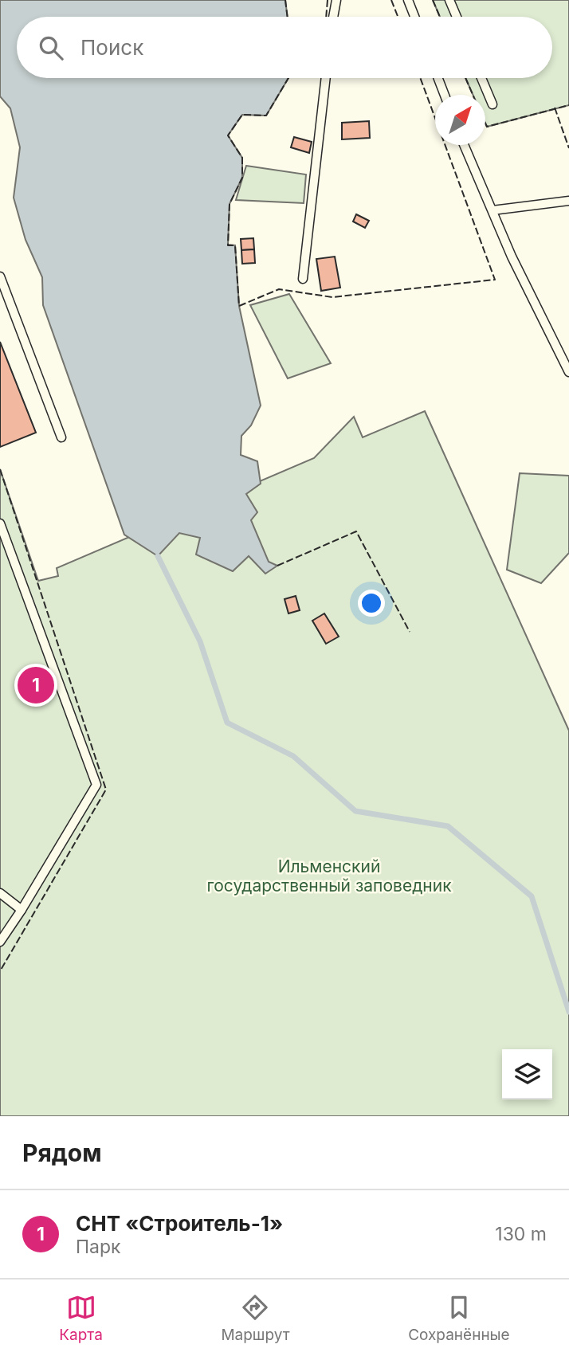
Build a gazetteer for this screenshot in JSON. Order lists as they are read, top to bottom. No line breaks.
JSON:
{"parks":["Ильменский государственный заповедник"],"north":"top right","page":{"search":"Поиск","pins":"1","heading":"Рядом","list":[{"mark":"1","name":"СНТ «Строитель-1»","note":"Парк","value":"130 m"}],"nav":["Карта","Маршрут","Сохранённые"]}}
